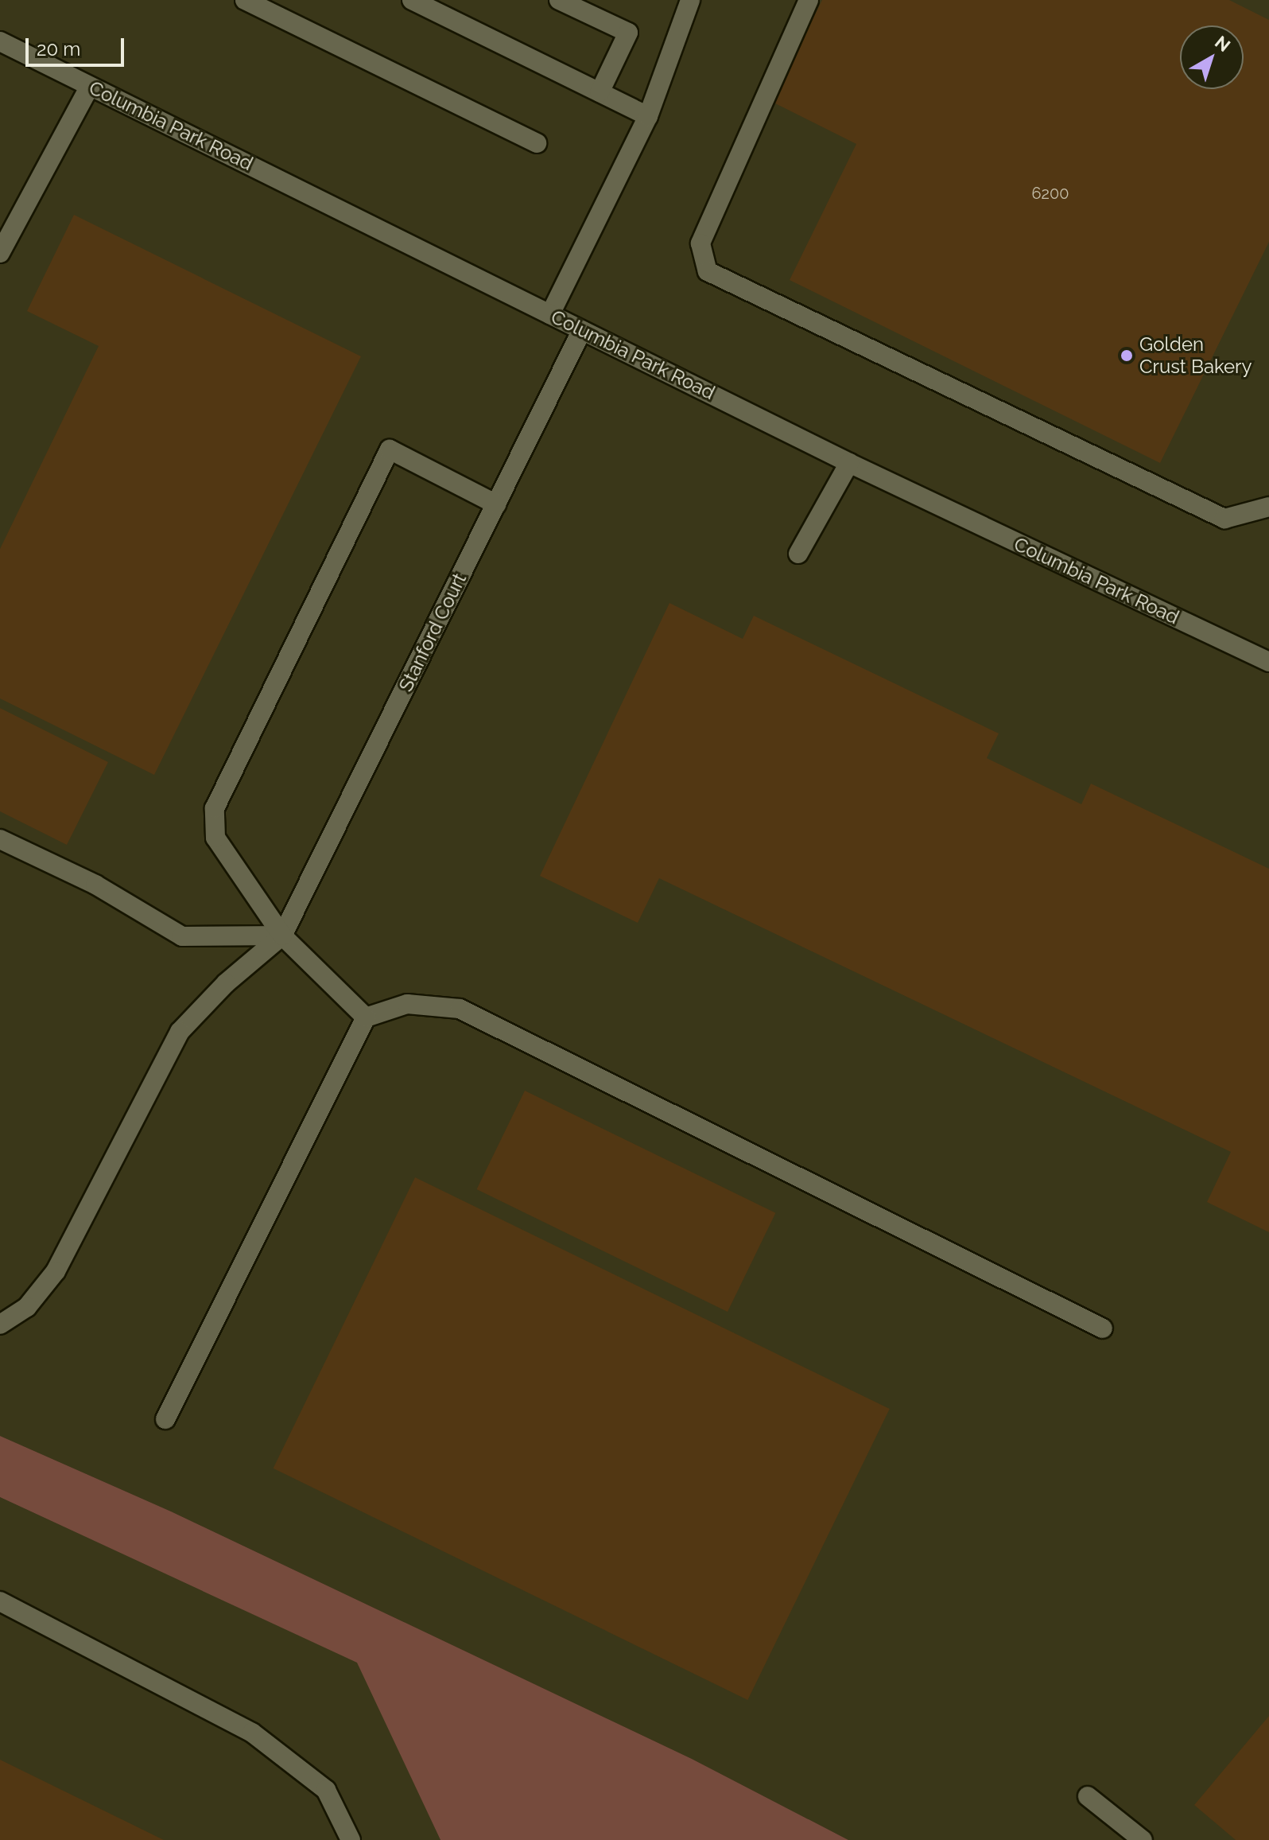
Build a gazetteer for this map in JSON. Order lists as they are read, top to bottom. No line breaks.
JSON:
{"streets":{"street":["Columbia Park Road","Stanford Court"]},"crossings":[["Columbia Park Road","Stanford Court"]],"places":["Golden Crust Bakery"],"house_numbers":["6200"],"scale_bar":"20 m","north":"top right"}
